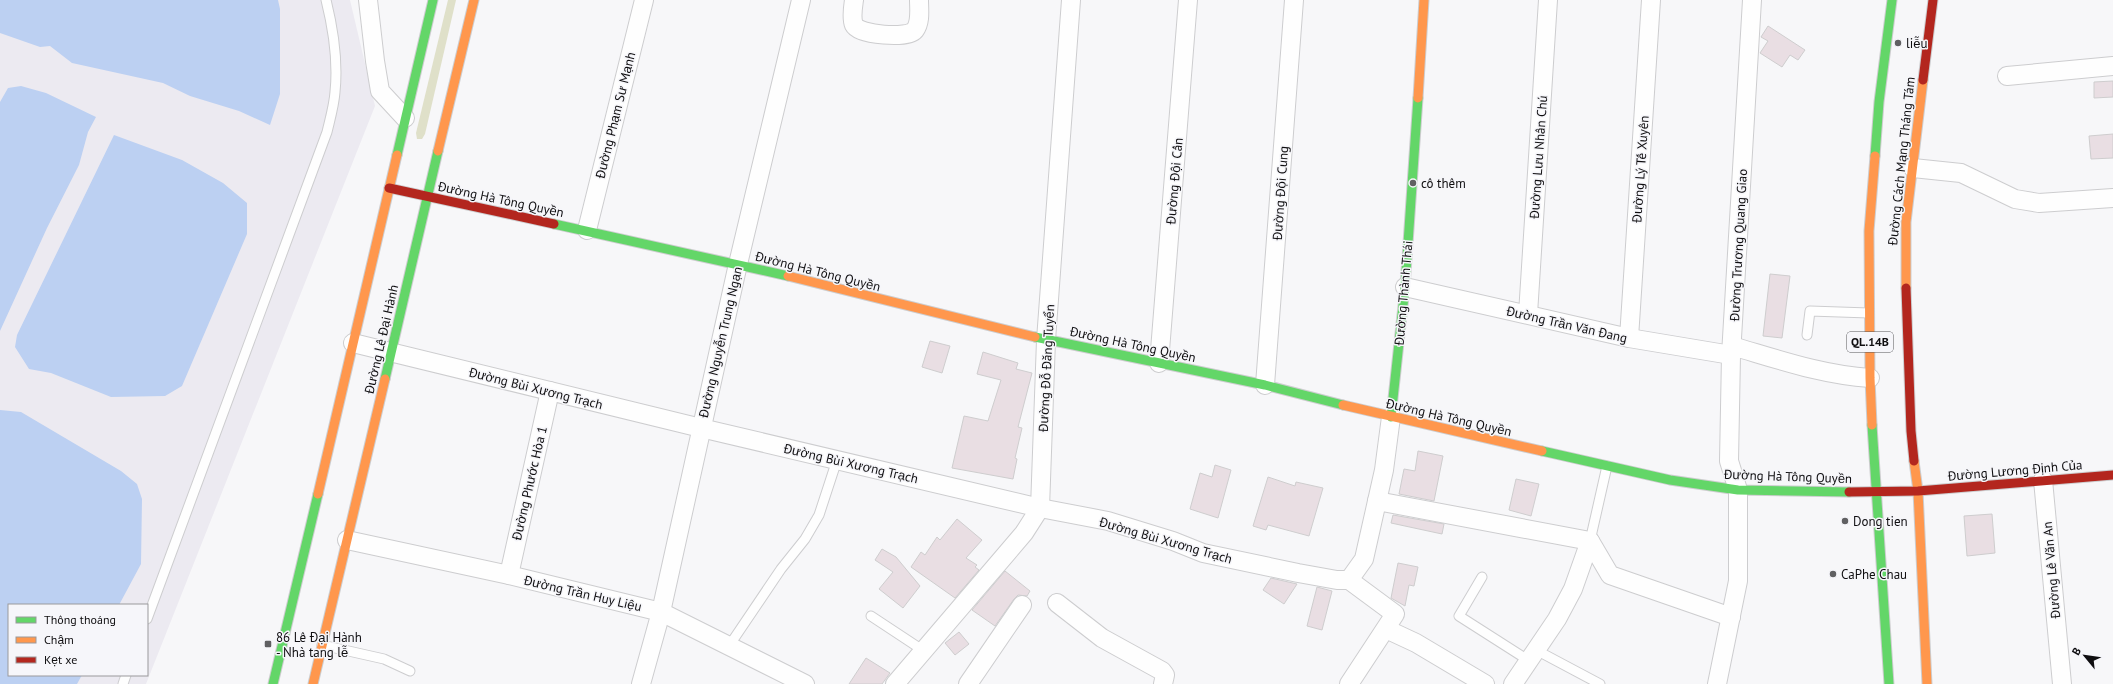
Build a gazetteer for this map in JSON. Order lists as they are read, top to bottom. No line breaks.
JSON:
{"streets":{"main road":["Đường Cách Mạng Tháng Tám","Đường Hà Tông Quyền","Đường Thành Thái","Đường Lê Đại Hành","QL.14B","Đường Lương Định Của"],"street":["Đường Phạm Sư Mạnh","Đường Lưu Nhân Chú","Đường Lý Tế Xuyên","Đường Đội Cấn","Đường Đội Cung","Đường Trương Quang Giao","Đường Trần Văn Đang","Đường Nguyễn Trung Ngạn","Đường Đỗ Đăng Tuyển","Đường Bùi Xương Trạch","Đường Phước Hòa 1","Đường Lê Văn An","Đường Trần Huy Liệu"]},"crossings":[["Đường Phạm Sư Mạnh","Đường Hà Tông Quyền"],["Đường Lưu Nhân Chú","Đường Trần Văn Đang"],["Đường Cách Mạng Tháng Tám","Đường Hà Tông Quyền"],["Đường Cách Mạng Tháng Tám","Đường Trần Văn Đang"],["Đường Cách Mạng Tháng Tám","Đường Lương Định Của"],["Đường Lý Tế Xuyên","Đường Trần Văn Đang"],["Đường Đội Cấn","Đường Hà Tông Quyền"],["Đường Đội Cung","Đường Hà Tông Quyền"],["Đường Hà Tông Quyền","Đường Trương Quang Giao"],["Đường Hà Tông Quyền","Đường Thành Thái"],["Đường Hà Tông Quyền","Đường Lê Đại Hành"],["Đường Hà Tông Quyền","Đường Nguyễn Trung Ngạn"],["Đường Hà Tông Quyền","Đường Đỗ Đăng Tuyển"],["Đường Hà Tông Quyền","Đường Lương Định Của"],["Đường Trương Quang Giao","Đường Trần Văn Đang"],["Đường Thành Thái","Đường Trần Văn Đang"],["Đường Thành Thái","Đường Bùi Xương Trạch"],["Đường Lê Đại Hành","Đường Bùi Xương Trạch"],["Đường Lê Đại Hành","Đường Trần Huy Liệu"],["Đường Nguyễn Trung Ngạn","Đường Bùi Xương Trạch"],["Đường Nguyễn Trung Ngạn","Đường Trần Huy Liệu"],["Đường Đỗ Đăng Tuyển","Đường Bùi Xương Trạch"],["Đường Bùi Xương Trạch","Đường Phước Hòa 1"],["Đường Lương Định Của","Đường Lê Văn An"],["Đường Phước Hòa 1","Đường Trần Huy Liệu"]],"places":{"other":["liễu","cô thêm","Dong tien","CaPhe Chau"],"transit":["86 Lê Đại Hành - Nhà tang lễ"]},"legend":["Thông thoáng","Chậm","Kẹt xe"],"north":"top left"}
